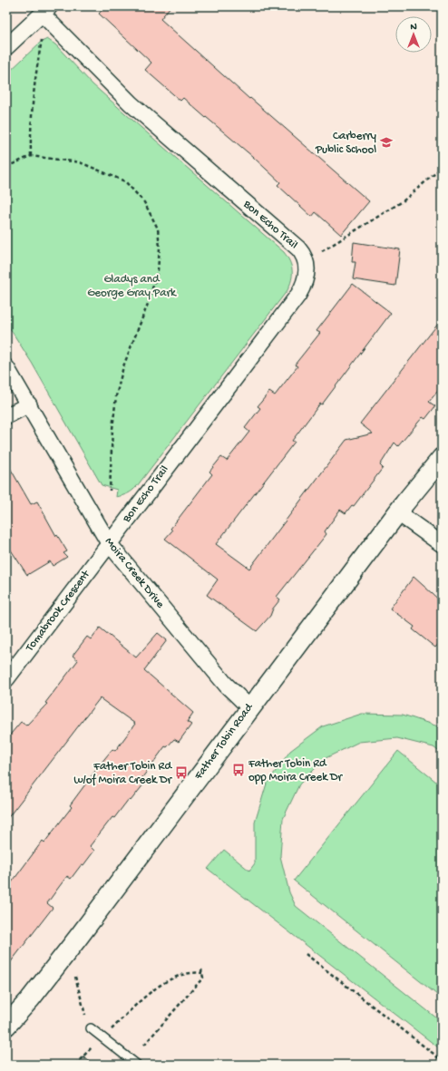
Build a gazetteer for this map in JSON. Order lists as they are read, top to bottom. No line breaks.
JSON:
{"streets":{"street":["Bon Echo Trail","Moira Creek Drive","Tomabrook Crescent","Father Tobin Road"]},"crossings":[["Bon Echo Trail","Moira Creek Drive"],["Bon Echo Trail","Tomabrook Crescent"],["Moira Creek Drive","Tomabrook Crescent"],["Moira Creek Drive","Father Tobin Road"]],"parks":["Gladys and George Gray Park"],"places":{"school or university":["Carberry Public School"],"bus stop":["Father Tobin Rd opp Moira Creek Dr","Father Tobin Rd w/of Moira Creek Dr"]},"north":"top"}
